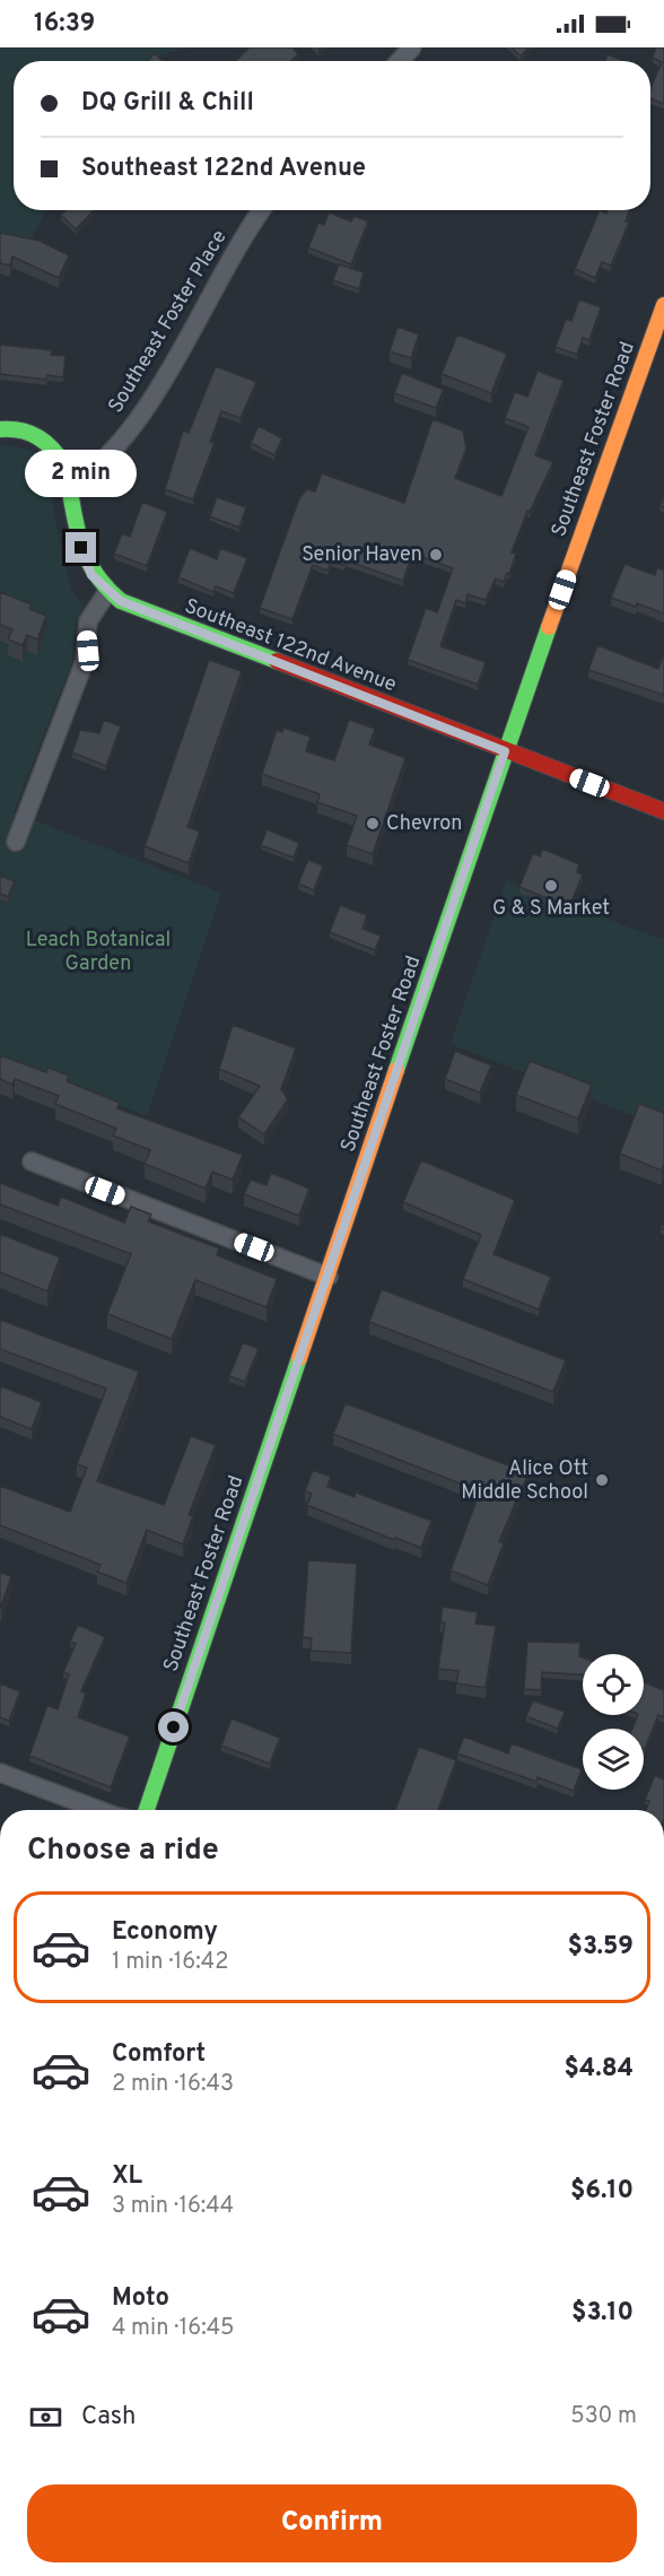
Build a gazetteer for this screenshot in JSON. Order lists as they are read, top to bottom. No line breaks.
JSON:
{"streets":{"main road":["Southeast Foster Road","Southeast 122nd Avenue"],"street":["Southeast Foster Place"]},"crossings":[["Southeast Foster Place","Southeast 122nd Avenue"],["Southeast Foster Road","Southeast 122nd Avenue"]],"parks":["Leach Botanical Garden"],"places":["Senior Haven","Chevron","G & S Market","Alice Ott Middle School"],"page":{"status":"16:39","banner":["DQ Grill & Chill","Southeast 122nd Avenue"],"bubble":"2 min","heading":"Choose a ride","list":[{"name":"Economy","note":"1 min · 16:42","value":"$3.59"},{"name":"Comfort","note":"2 min · 16:43","value":"$4.84"},{"name":"XL","note":"3 min · 16:44","value":"$6.10"},{"name":"Moto","note":"4 min · 16:45","value":"$3.10"}],"pay":["Cash","530 m"],"buttons":"Confirm"}}
